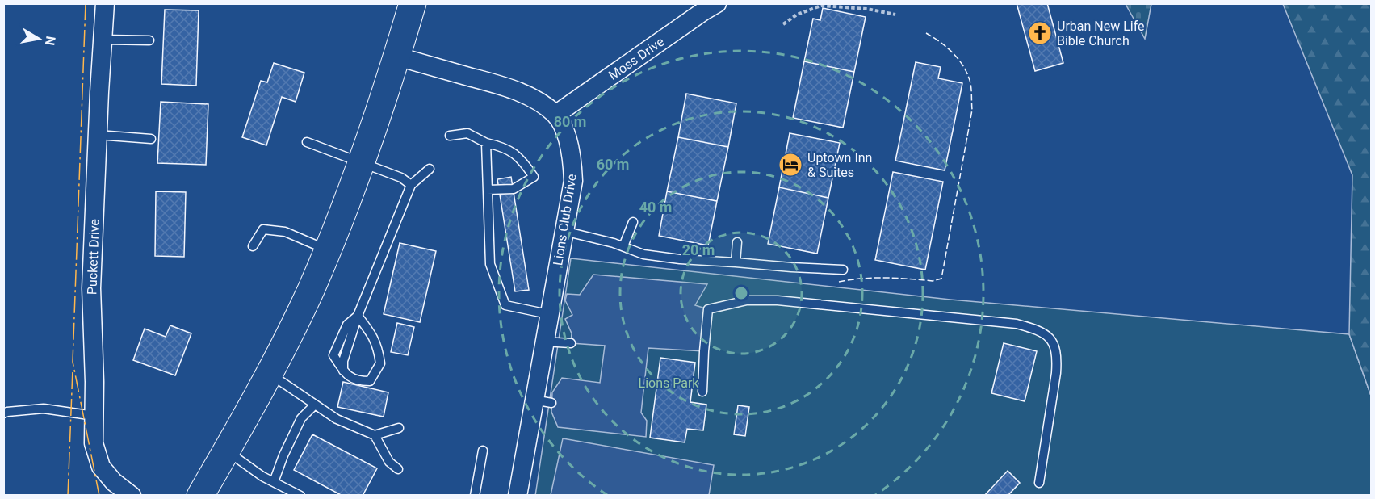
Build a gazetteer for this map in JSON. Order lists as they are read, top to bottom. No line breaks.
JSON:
{"streets":{"street":["Moss Drive","Lions Club Drive","Puckett Drive"]},"crossings":[["Moss Drive","Lions Club Drive"]],"parks":["Lions Park"],"places":{"church":["Urban New Life Bible Church"],"hotel":["Uptown Inn & Suites"]},"north":"right","rings":["80 m","60 m","40 m","20 m"]}
